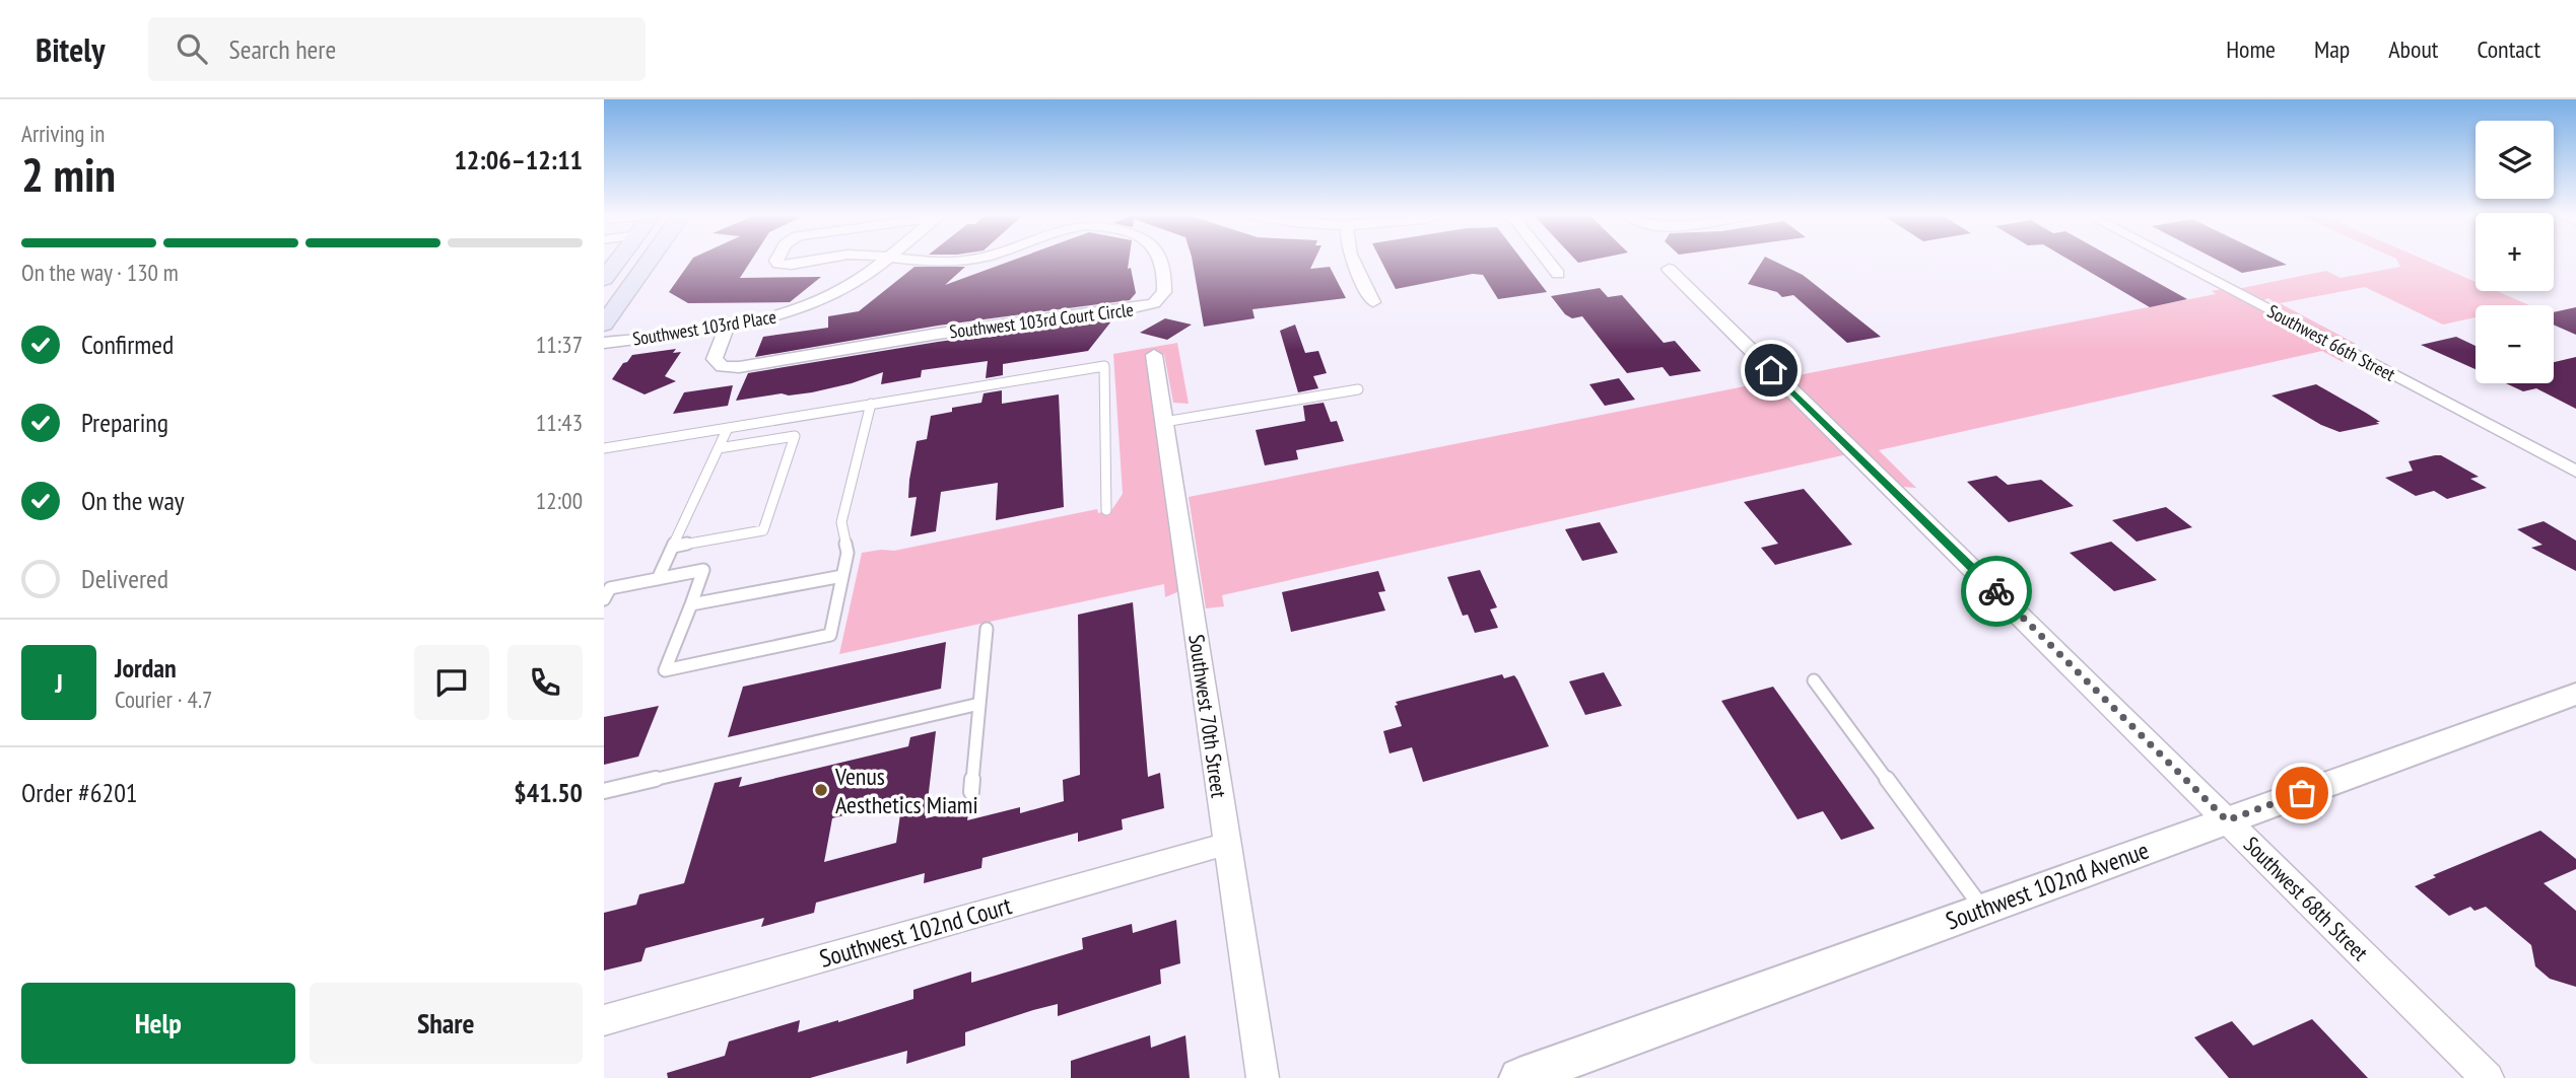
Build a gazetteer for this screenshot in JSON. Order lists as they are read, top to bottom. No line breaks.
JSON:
{"streets":{"street":["Southwest 103rd Court Circle","Southwest 103rd Place","Southwest 66th Street","Southwest 70th Street","Southwest 102nd Avenue","Southwest 68th Street","Southwest 102nd Court"]},"crossings":[["Southwest 103rd Court Circle","Southwest 103rd Place"],["Southwest 70th Street","Southwest 102nd Court"],["Southwest 102nd Avenue","Southwest 68th Street"]],"places":["Venus Aesthetics Miami"],"page":{"header":"Bitely","search":"Search here","nav":["Home","Map","About","Contact"],"heading":["2 min","Arriving in","12:06–12:11"],"panel":["Jordan","Courier · 4.7","Order #6201","$41.50"],"map_buttons":["+","−"],"bar":"On the way · 130 m","list":[["Confirmed","11:37"],["Preparing","11:43"],["On the way","12:00"],"Delivered"],"round":"J","buttons":["Help","Share"]}}
